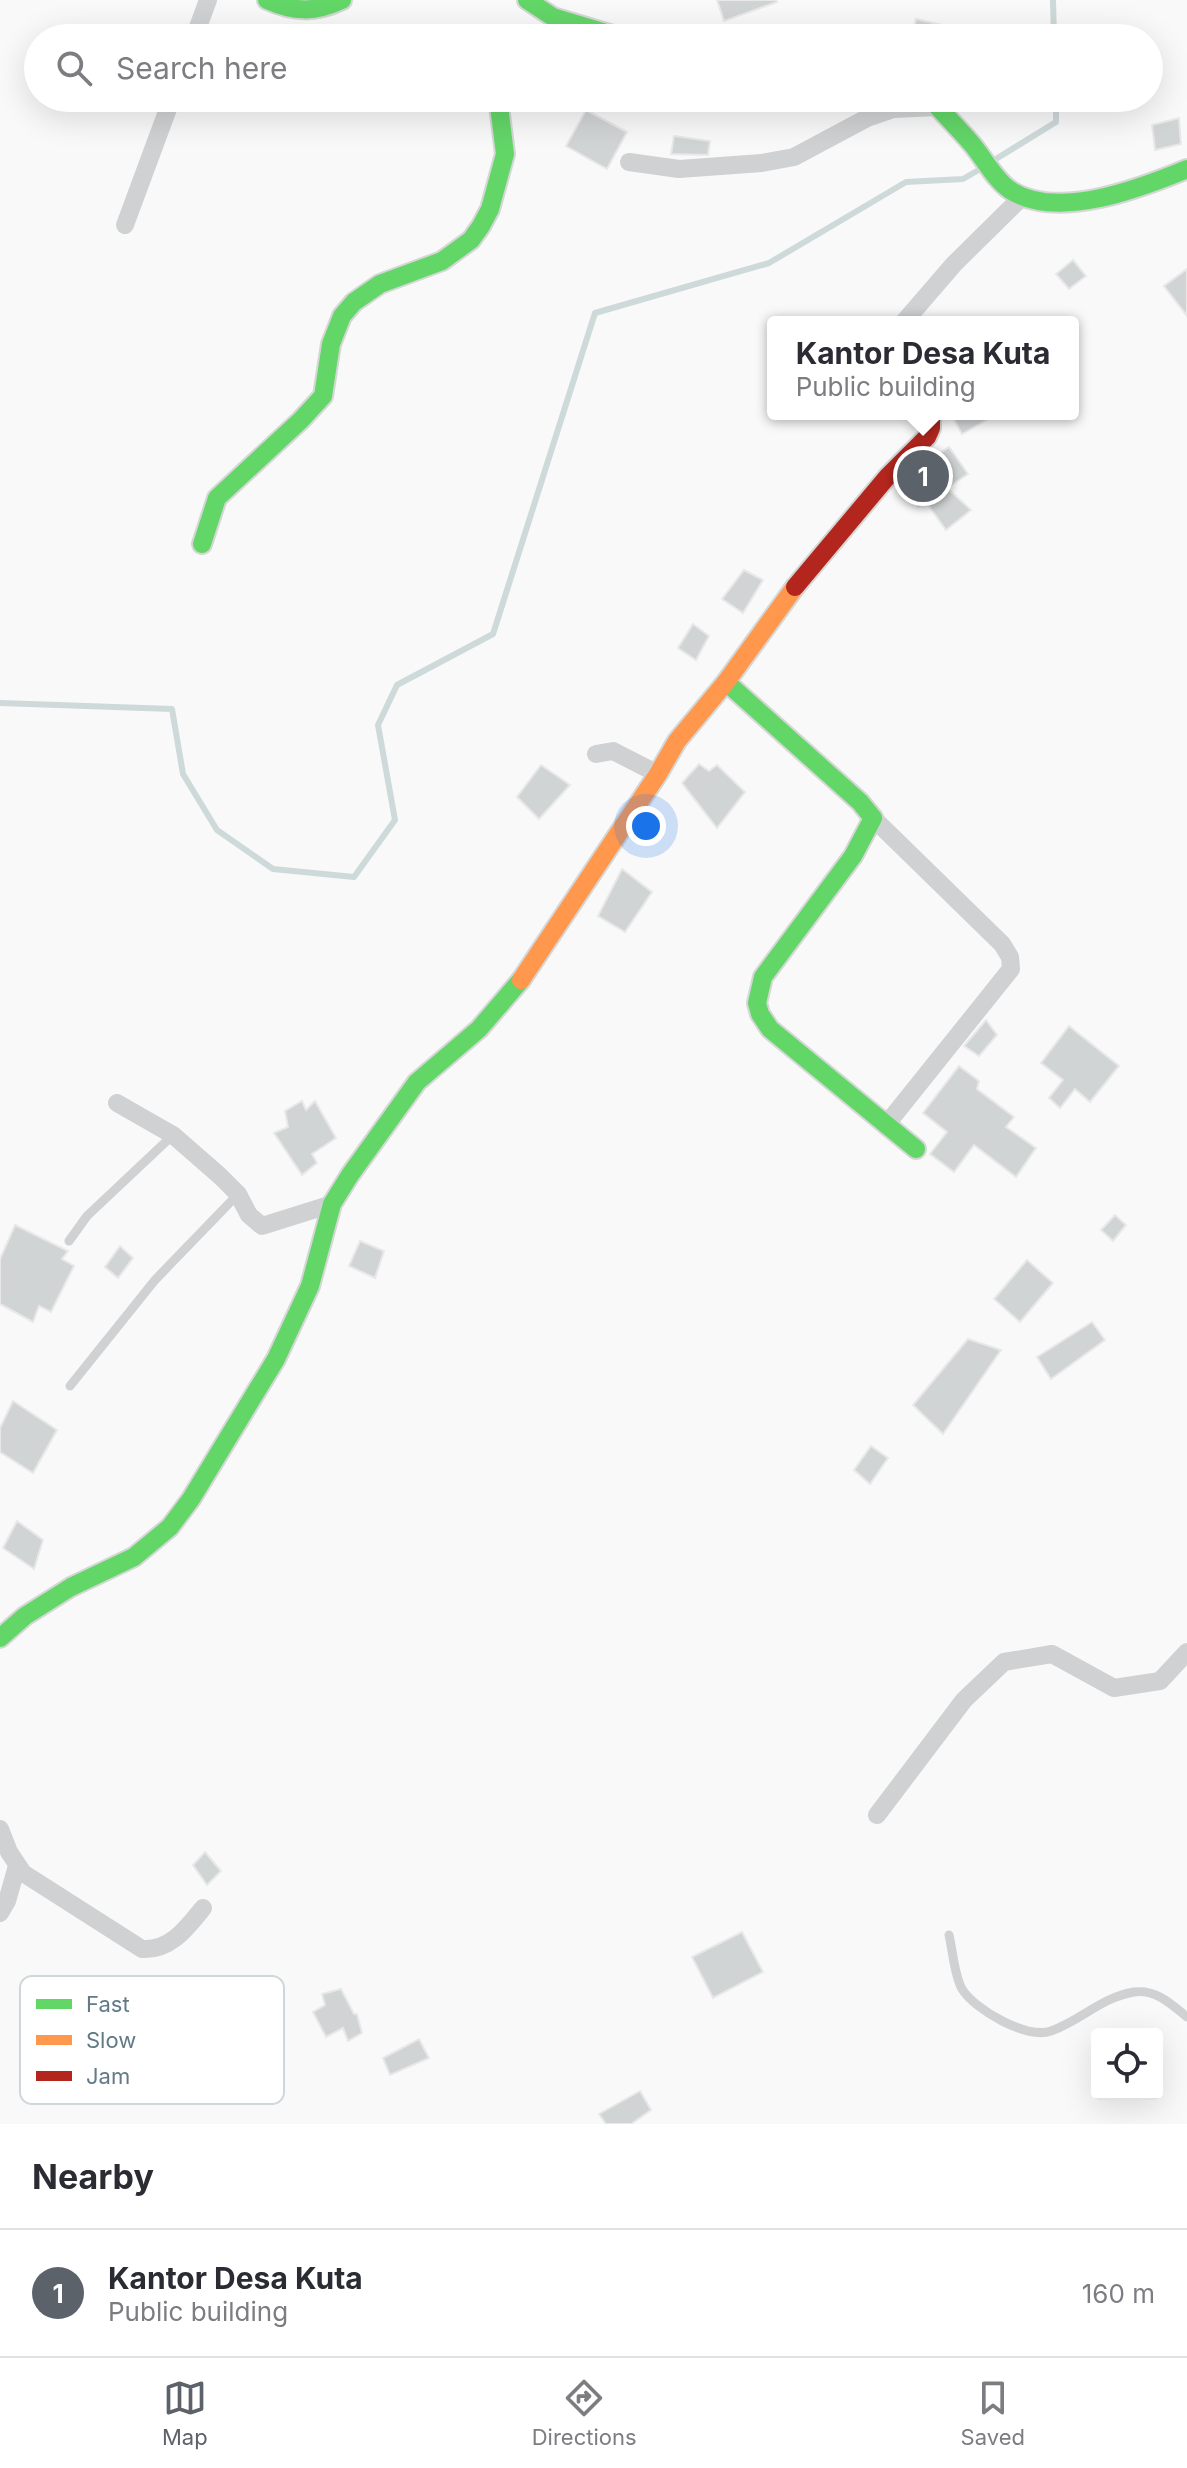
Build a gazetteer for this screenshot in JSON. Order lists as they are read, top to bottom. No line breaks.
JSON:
{"legend":["Fast","Slow","Jam"],"page":{"search":"Search here","popup":["Kantor Desa Kuta","Public building"],"pins":"1","heading":"Nearby","list":[{"mark":"1","name":"Kantor Desa Kuta","note":"Public building","value":"160 m"}],"nav":["Map","Directions","Saved"]}}
